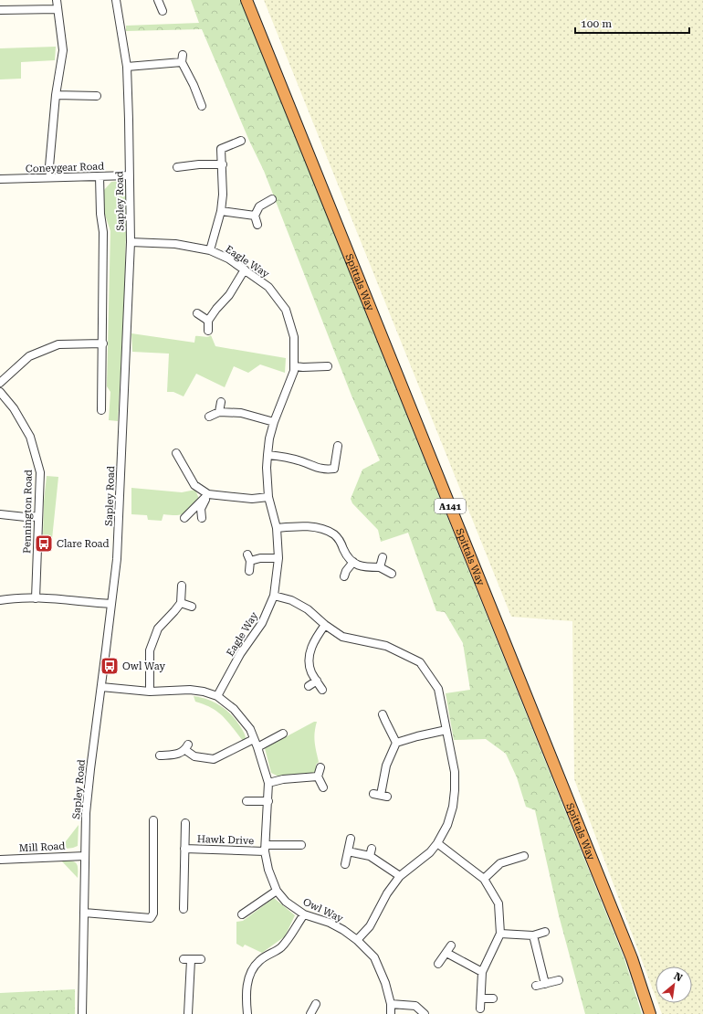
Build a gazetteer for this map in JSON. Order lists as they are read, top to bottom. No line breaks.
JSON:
{"streets":{"highway":["Spittals Way","A141"],"street":["Coneygear Road","Sapley Road","Eagle Way","Pennington Road","Hawk Drive","Mill Road","Owl Way"]},"crossings":[["Coneygear Road","Sapley Road"],["Sapley Road","Eagle Way"],["Sapley Road","Mill Road"],["Sapley Road","Owl Way"],["Eagle Way","Owl Way"],["Hawk Drive","Owl Way"]],"places":{"bus stop":["Clare Road","Owl Way"]},"scale_bar":"100 m","north":"top right"}
